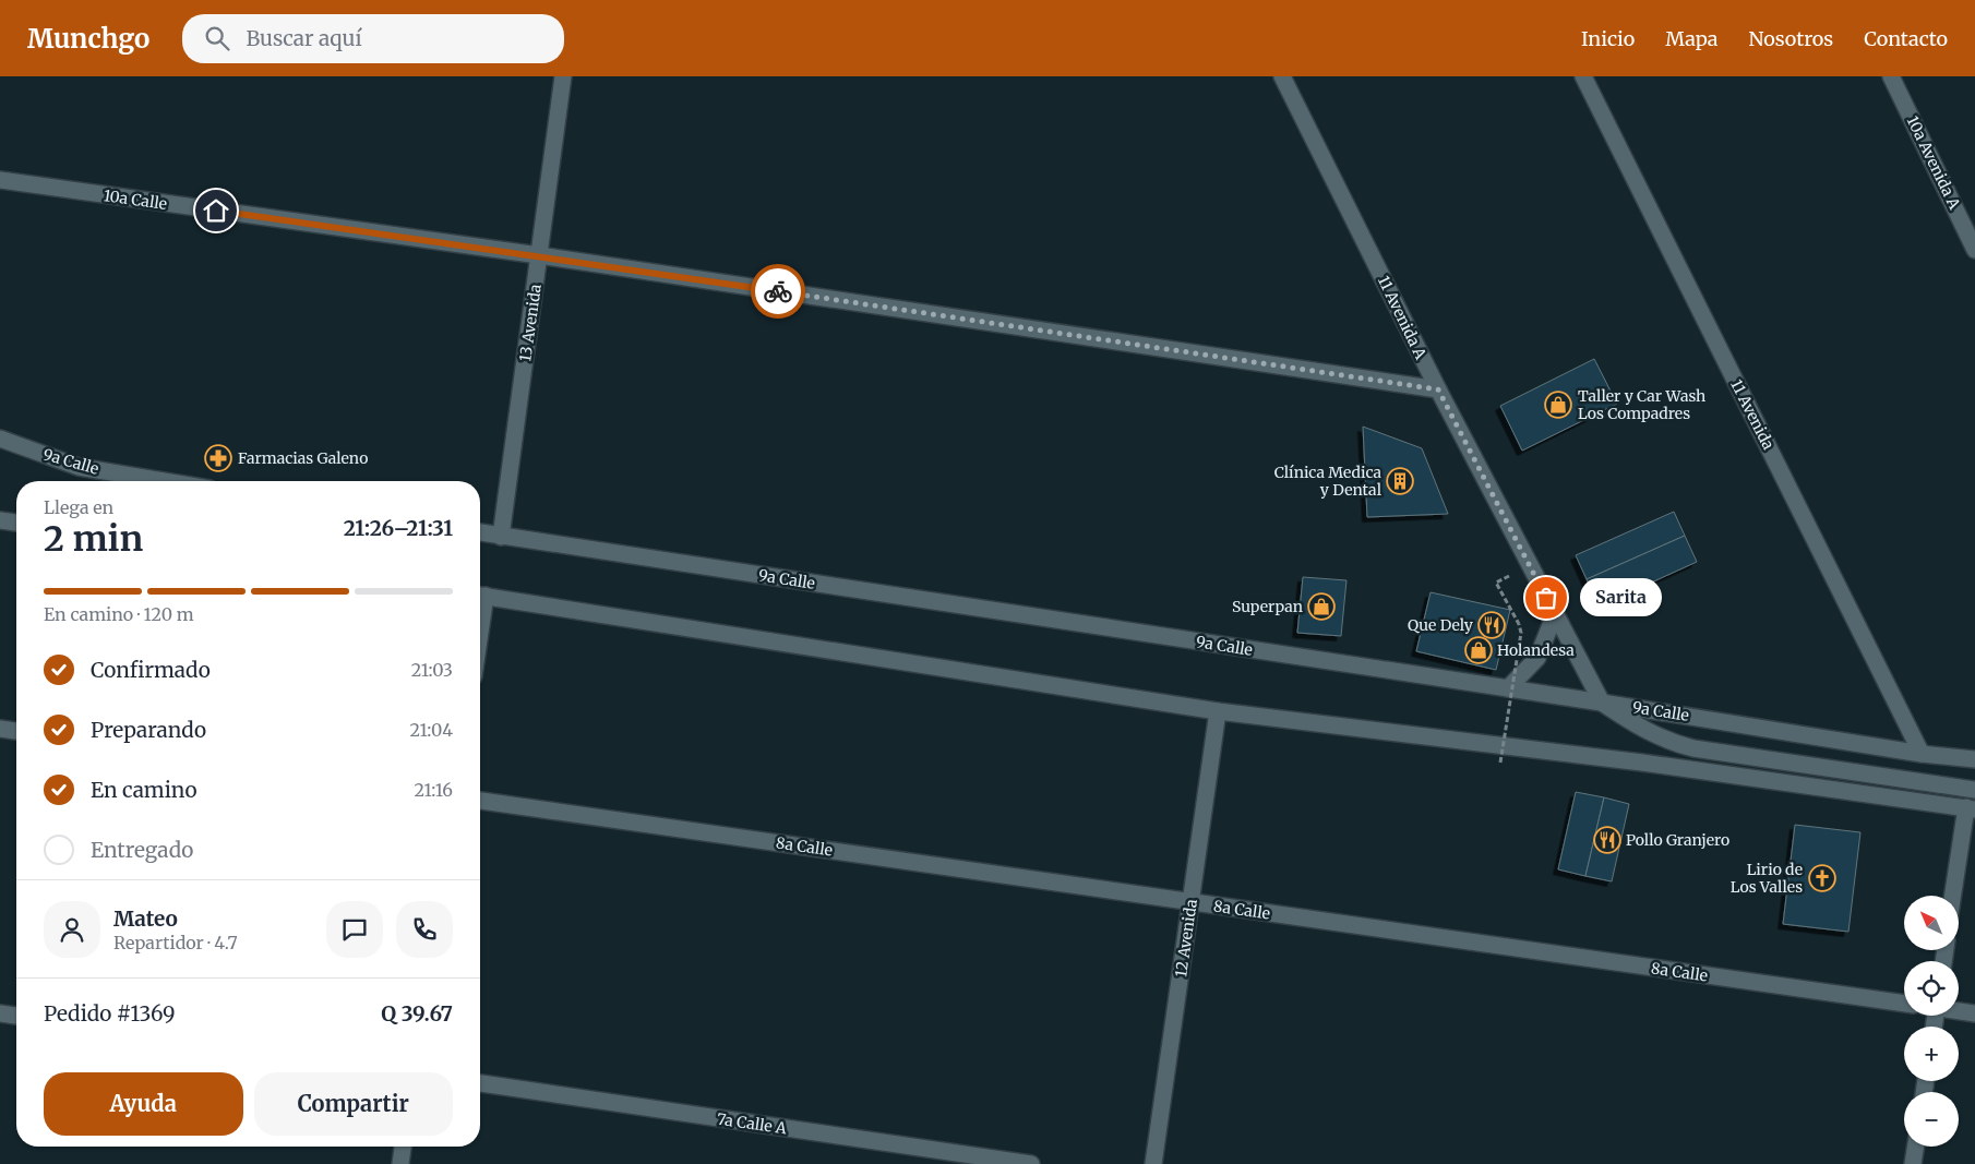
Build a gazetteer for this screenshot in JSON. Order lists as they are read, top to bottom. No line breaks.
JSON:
{"streets":{"street":["10a Avenida A","10a Calle","11 Avenida A","13 Avenida","11 Avenida","9a Calle","8a Calle","12 Avenida","7a Calle A"]},"crossings":[["10a Calle","11 Avenida A"],["10a Calle","13 Avenida"],["11 Avenida A","9a Calle"],["13 Avenida","9a Calle"],["11 Avenida","9a Calle"],["8a Calle","12 Avenida"]],"places":{"shop":["Taller y Car Wash Los Compadres","Superpan","Holandesa"],"pharmacy":["Farmacias Galeno"],"building":["Clínica Medica y Dental"],"other":["Sarita"],"restaurant":["Que Dely","Pollo Granjero"],"church":["Lirio de Los Valles"]},"north":"top left","page":{"header":"Munchgo","search":"Buscar aquí","nav":["Inicio","Mapa","Nosotros","Contacto"],"heading":["2 min","Llega en","21:26–21:31"],"panel":["Mateo","Repartidor · 4.7","Pedido #1369","Q 39.67"],"bar":"En camino · 120 m","bubble":"Sarita","list":[["Confirmado","21:03"],["Preparando","21:04"],["En camino","21:16"],"Entregado"],"map_buttons":["+","−"],"buttons":["Ayuda","Compartir"]}}
